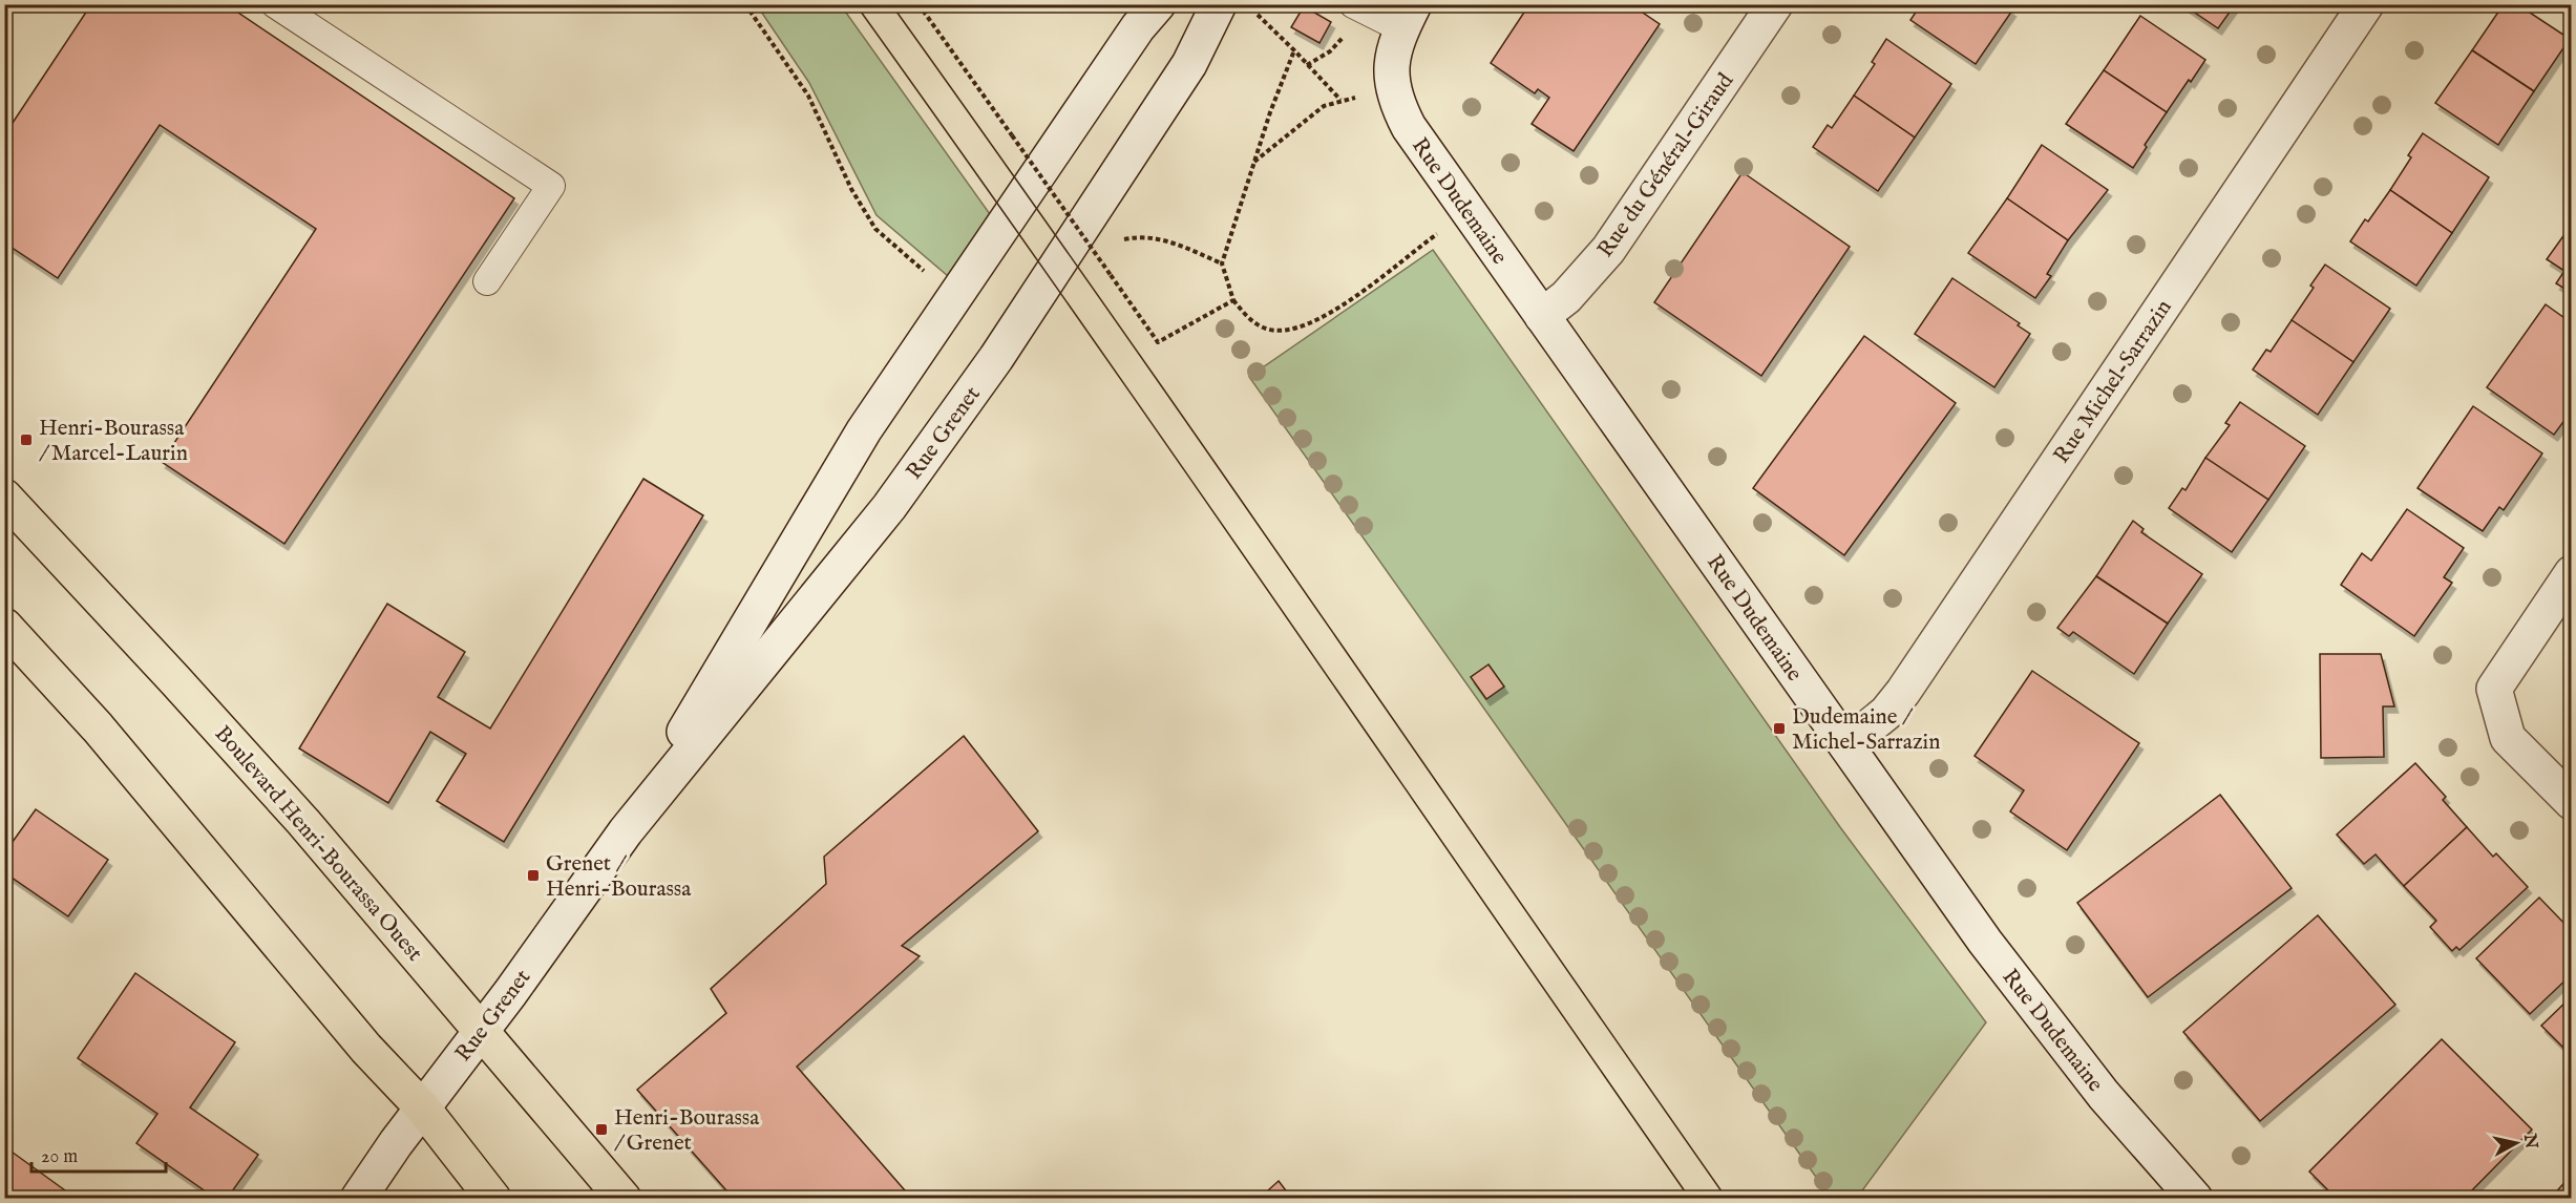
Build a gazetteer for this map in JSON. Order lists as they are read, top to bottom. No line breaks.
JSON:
{"streets":{"main road":["Boulevard Henri-Bourassa Ouest"],"street":["Rue du Général-Giraud","Rue Dudemaine","Rue Michel-Sarrazin","Rue Grenet"]},"crossings":[["Rue du Général-Giraud","Rue Dudemaine"],["Rue Dudemaine","Rue Michel-Sarrazin"],["Rue Grenet","Boulevard Henri-Bourassa Ouest"]],"places":{"transit":["Henri-Bourassa / Marcel-Laurin","Dudemaine / Michel-Sarrazin","Grenet / Henri-Bourassa","Henri-Bourassa / Grenet"]},"scale_bar":"20 m","north":"right"}
